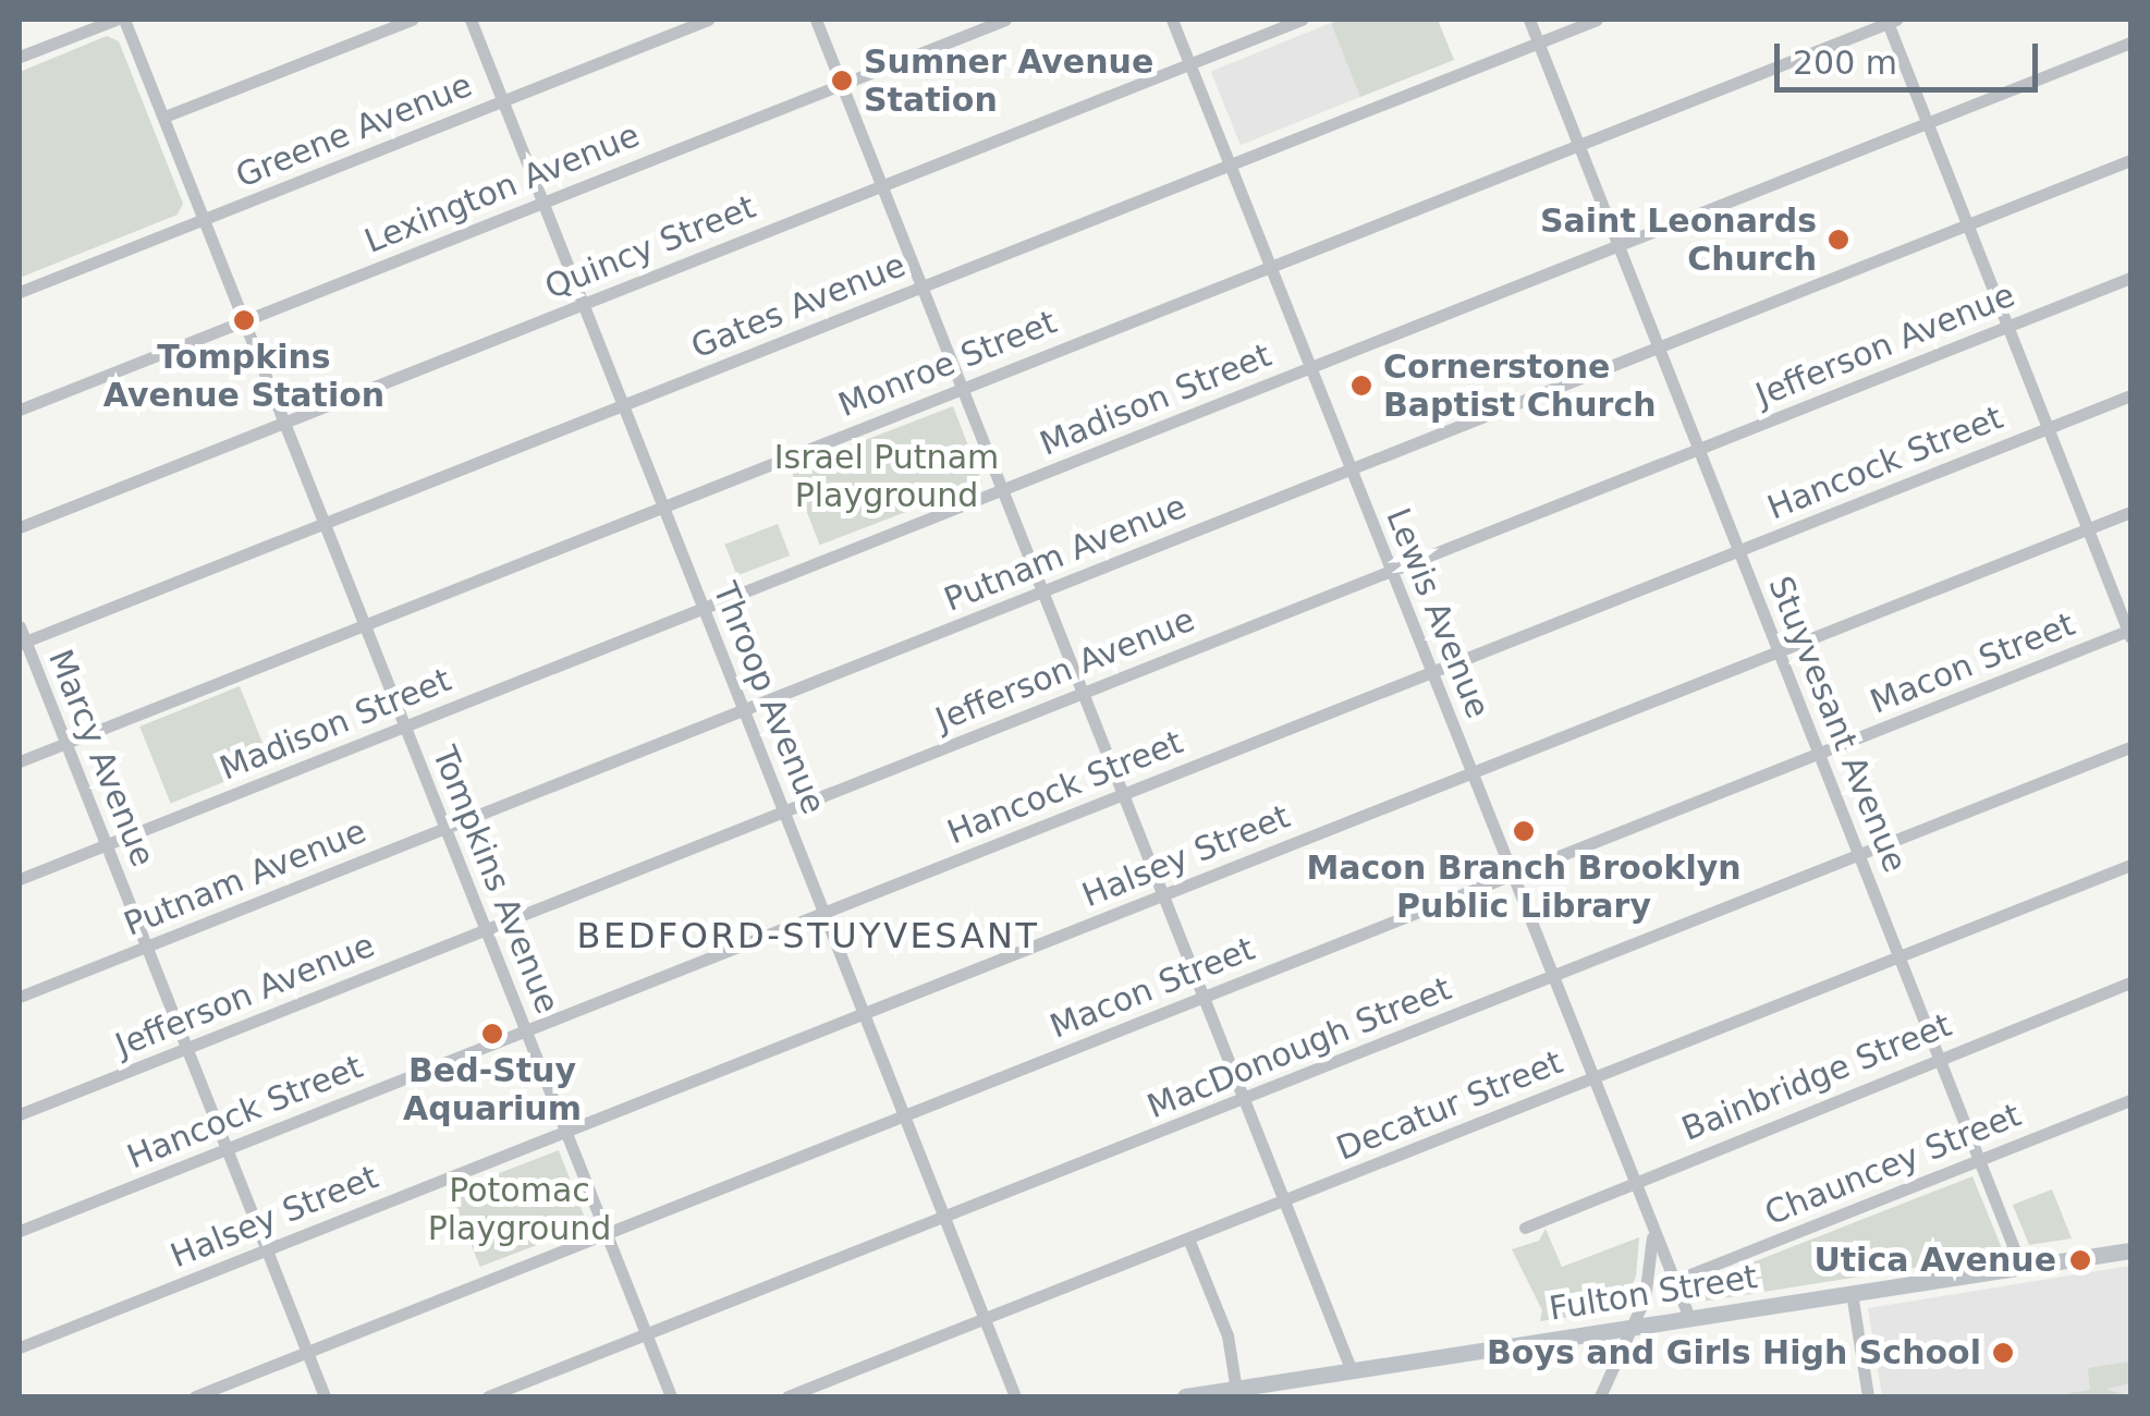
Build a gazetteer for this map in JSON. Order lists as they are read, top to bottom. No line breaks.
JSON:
{"streets":{"main road":["Fulton Street"],"street":["Greene Avenue","Lexington Avenue","Quincy Street","Gates Avenue","Jefferson Avenue","Monroe Street","Madison Street","Hancock Street","Putnam Avenue","Lewis Avenue","Macon Street","Throop Avenue","Stuyvesant Avenue","Marcy Avenue","Halsey Street","Tompkins Avenue","MacDonough Street","Bainbridge Street","Decatur Street","Chauncey Street"]},"crossings":[["Greene Avenue","Throop Avenue"],["Greene Avenue","Tompkins Avenue"],["Lexington Avenue","Throop Avenue"],["Lexington Avenue","Tompkins Avenue"],["Quincy Street","Lewis Avenue"],["Quincy Street","Throop Avenue"],["Quincy Street","Tompkins Avenue"],["Gates Avenue","Lewis Avenue"],["Gates Avenue","Throop Avenue"],["Gates Avenue","Stuyvesant Avenue"],["Gates Avenue","Marcy Avenue"],["Gates Avenue","Tompkins Avenue"],["Jefferson Avenue","Lewis Avenue"],["Jefferson Avenue","Throop Avenue"],["Jefferson Avenue","Stuyvesant Avenue"],["Jefferson Avenue","Marcy Avenue"],["Jefferson Avenue","Tompkins Avenue"],["Monroe Street","Lewis Avenue"],["Monroe Street","Throop Avenue"],["Monroe Street","Stuyvesant Avenue"],["Monroe Street","Marcy Avenue"],["Monroe Street","Tompkins Avenue"],["Madison Street","Lewis Avenue"],["Madison Street","Throop Avenue"],["Madison Street","Stuyvesant Avenue"],["Madison Street","Marcy Avenue"],["Madison Street","Tompkins Avenue"],["Hancock Street","Lewis Avenue"],["Hancock Street","Throop Avenue"],["Hancock Street","Stuyvesant Avenue"],["Hancock Street","Marcy Avenue"],["Hancock Street","Tompkins Avenue"],["Putnam Avenue","Lewis Avenue"],["Putnam Avenue","Throop Avenue"],["Putnam Avenue","Stuyvesant Avenue"],["Putnam Avenue","Marcy Avenue"],["Putnam Avenue","Tompkins Avenue"],["Lewis Avenue","Macon Street"],["Lewis Avenue","Halsey Street"],["Lewis Avenue","MacDonough Street"],["Lewis Avenue","Bainbridge Street"],["Lewis Avenue","Decatur Street"],["Lewis Avenue","Chauncey Street"],["Lewis Avenue","Fulton Street"],["Macon Street","Throop Avenue"],["Macon Street","Stuyvesant Avenue"],["Macon Street","Marcy Avenue"],["Macon Street","Tompkins Avenue"],["Throop Avenue","Halsey Street"],["Throop Avenue","MacDonough Street"],["Throop Avenue","Decatur Street"],["Stuyvesant Avenue","Halsey Street"],["Stuyvesant Avenue","MacDonough Street"],["Stuyvesant Avenue","Bainbridge Street"],["Stuyvesant Avenue","Decatur Street"],["Stuyvesant Avenue","Chauncey Street"],["Stuyvesant Avenue","Fulton Street"],["Marcy Avenue","Halsey Street"],["Halsey Street","Tompkins Avenue"],["Tompkins Avenue","MacDonough Street"]],"districts":["BEDFORD-STUYVESANT"],"parks":["Israel Putnam Playground","Potomac Playground"],"places":["Sumner Avenue Station","Saint Leonards Church","Tompkins Avenue Station","Cornerstone Baptist Church","Macon Branch Brooklyn Public Library","Bed-Stuy Aquarium","Utica Avenue","Boys and Girls High School"],"scale_bar":"200 m"}
